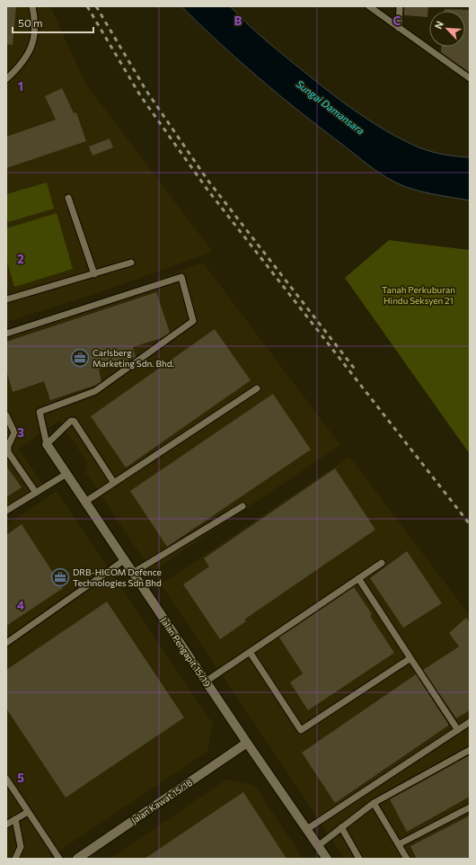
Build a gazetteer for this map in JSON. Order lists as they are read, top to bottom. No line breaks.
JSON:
{"streets":{"street":["Jalan Pengapit 15/19","Jalan Kawat 15/18"]},"crossings":[["Jalan Pengapit 15/19","Jalan Kawat 15/18"]],"water":["Sungai Damansara"],"parks":["Tanah Perkuburan Hindu Seksyen 21"],"places":{"office":["Carlsberg Marketing Sdn. Bhd.","DRB-HICOM Defence Technologies Sdn Bhd"]},"scale_bar":"50 m","north":"top left","grid":{"columns":["B","C"],"rows":["1","2","3","4","5"]}}
